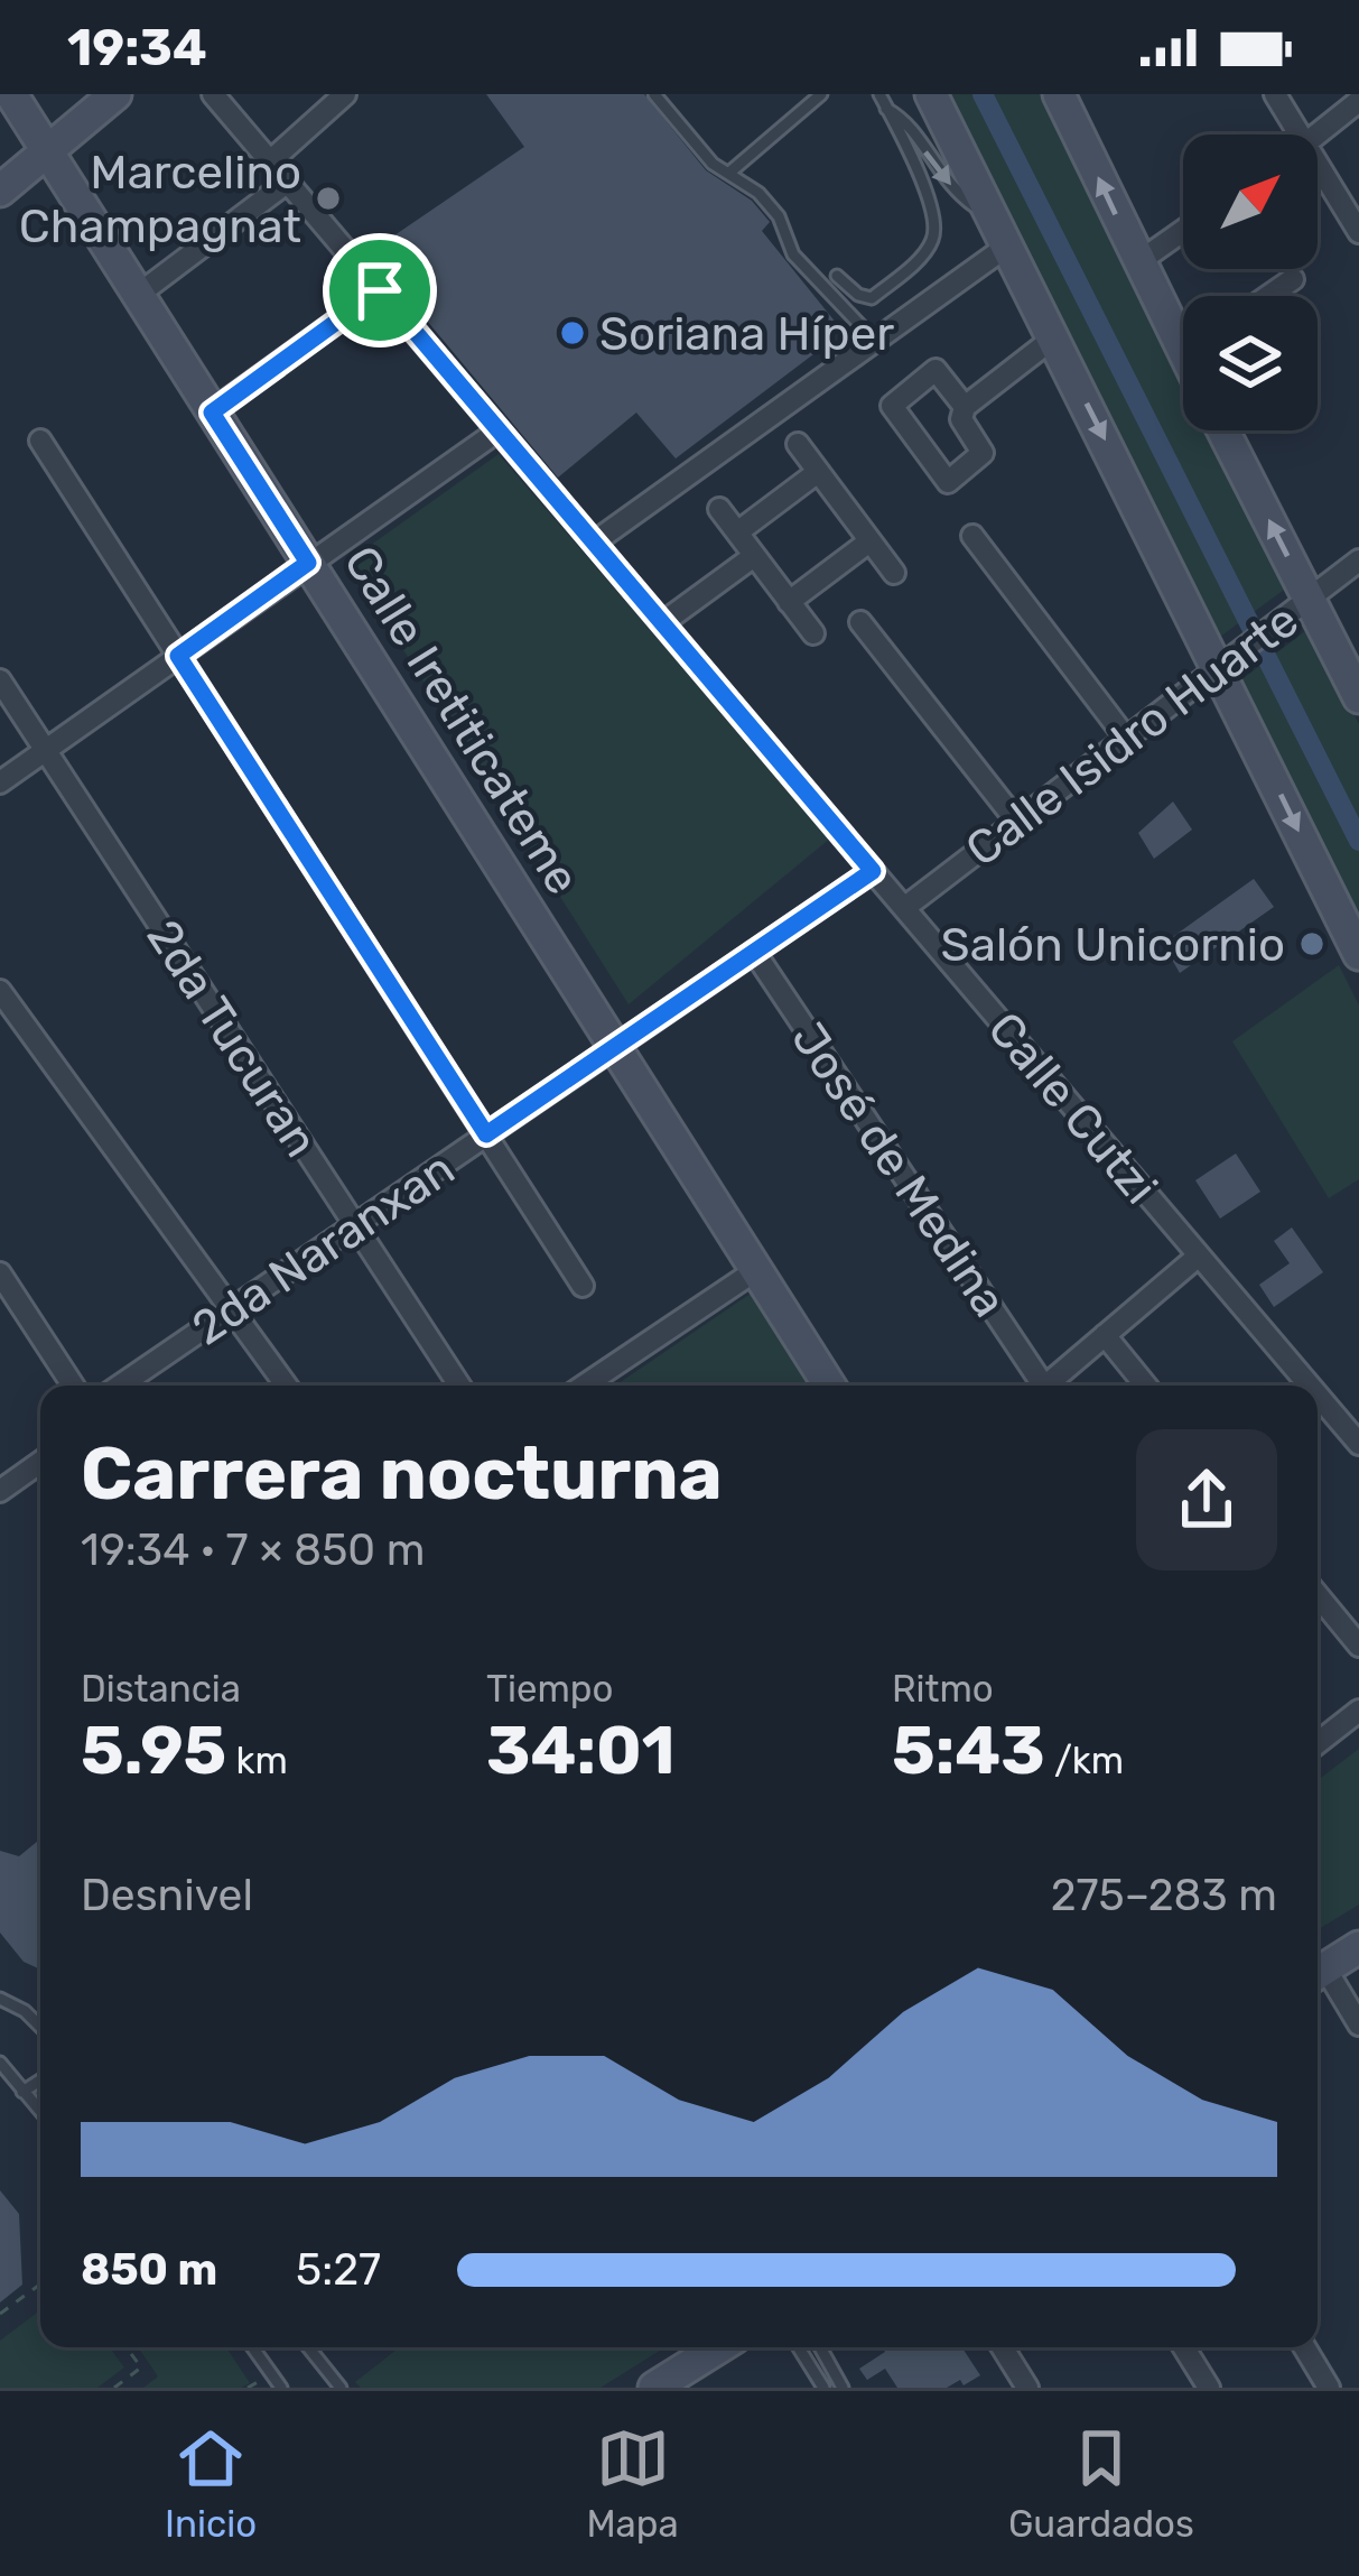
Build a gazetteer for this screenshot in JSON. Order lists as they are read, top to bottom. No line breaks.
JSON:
{"streets":{"street":["Calle Iretiticateme","Calle Isidro Huarte","2da Tucuran","Calle Cutzi","José de Medina","2da Naranxan"]},"crossings":[["Calle Iretiticateme","2da Naranxan"],["Calle Isidro Huarte","Calle Cutzi"],["2da Tucuran","2da Naranxan"],["Calle Cutzi","2da Naranxan"],["José de Medina","2da Naranxan"]],"places":["Marcelino Champagnat","Soriana Híper","Salón Unicornio"],"north":"top right","page":{"status":"19:34","heading":["Carrera nocturna","19:34 · 7 × 850 m"],"stats":[["Distancia","5.95 km"],["Tiempo","34:01"],["Ritmo","5:43 /km"]],"chart":["Desnivel","275–283 m"],"list":[{"name":"850 m","note":"5:27"}],"tabs":["Inicio","Mapa","Guardados"]}}
